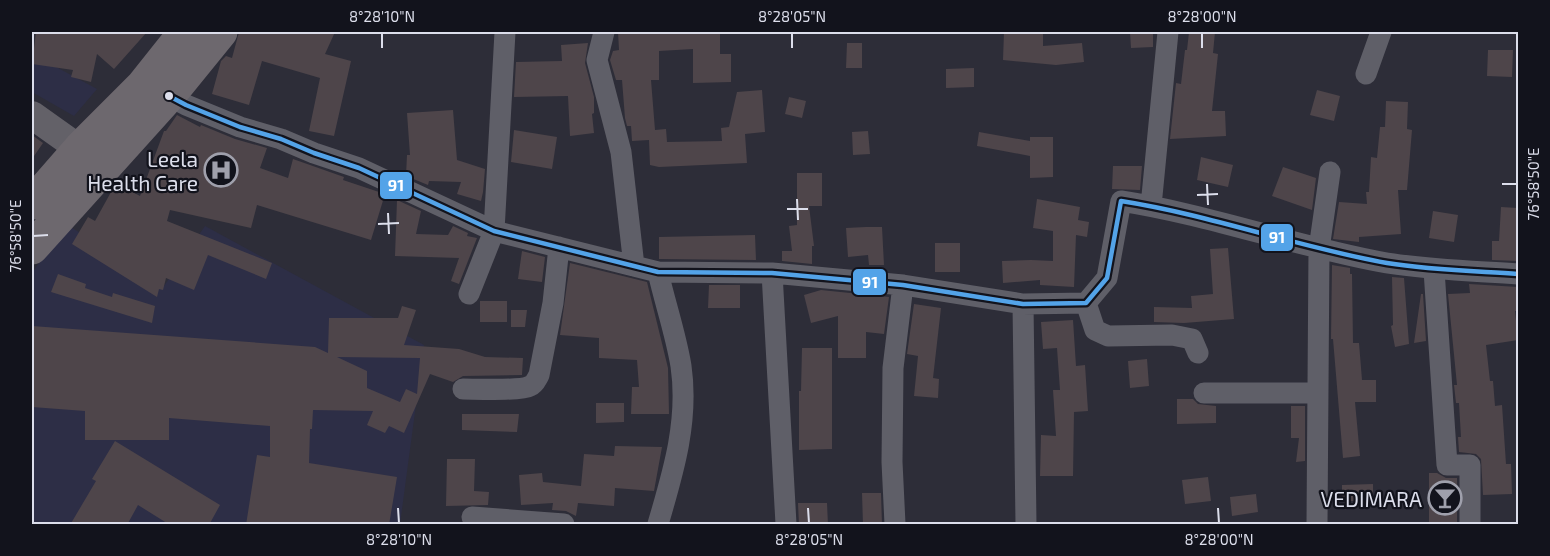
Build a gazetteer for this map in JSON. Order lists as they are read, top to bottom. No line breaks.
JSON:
{"places":{"hospital":["Leela Health Care"],"bar":["VEDIMARA"]},"lines":["transit line 91"],"coordinates":["8°28'10\"N","8°28'05\"N","8°28'00\"N","76°58'50\"E"]}
